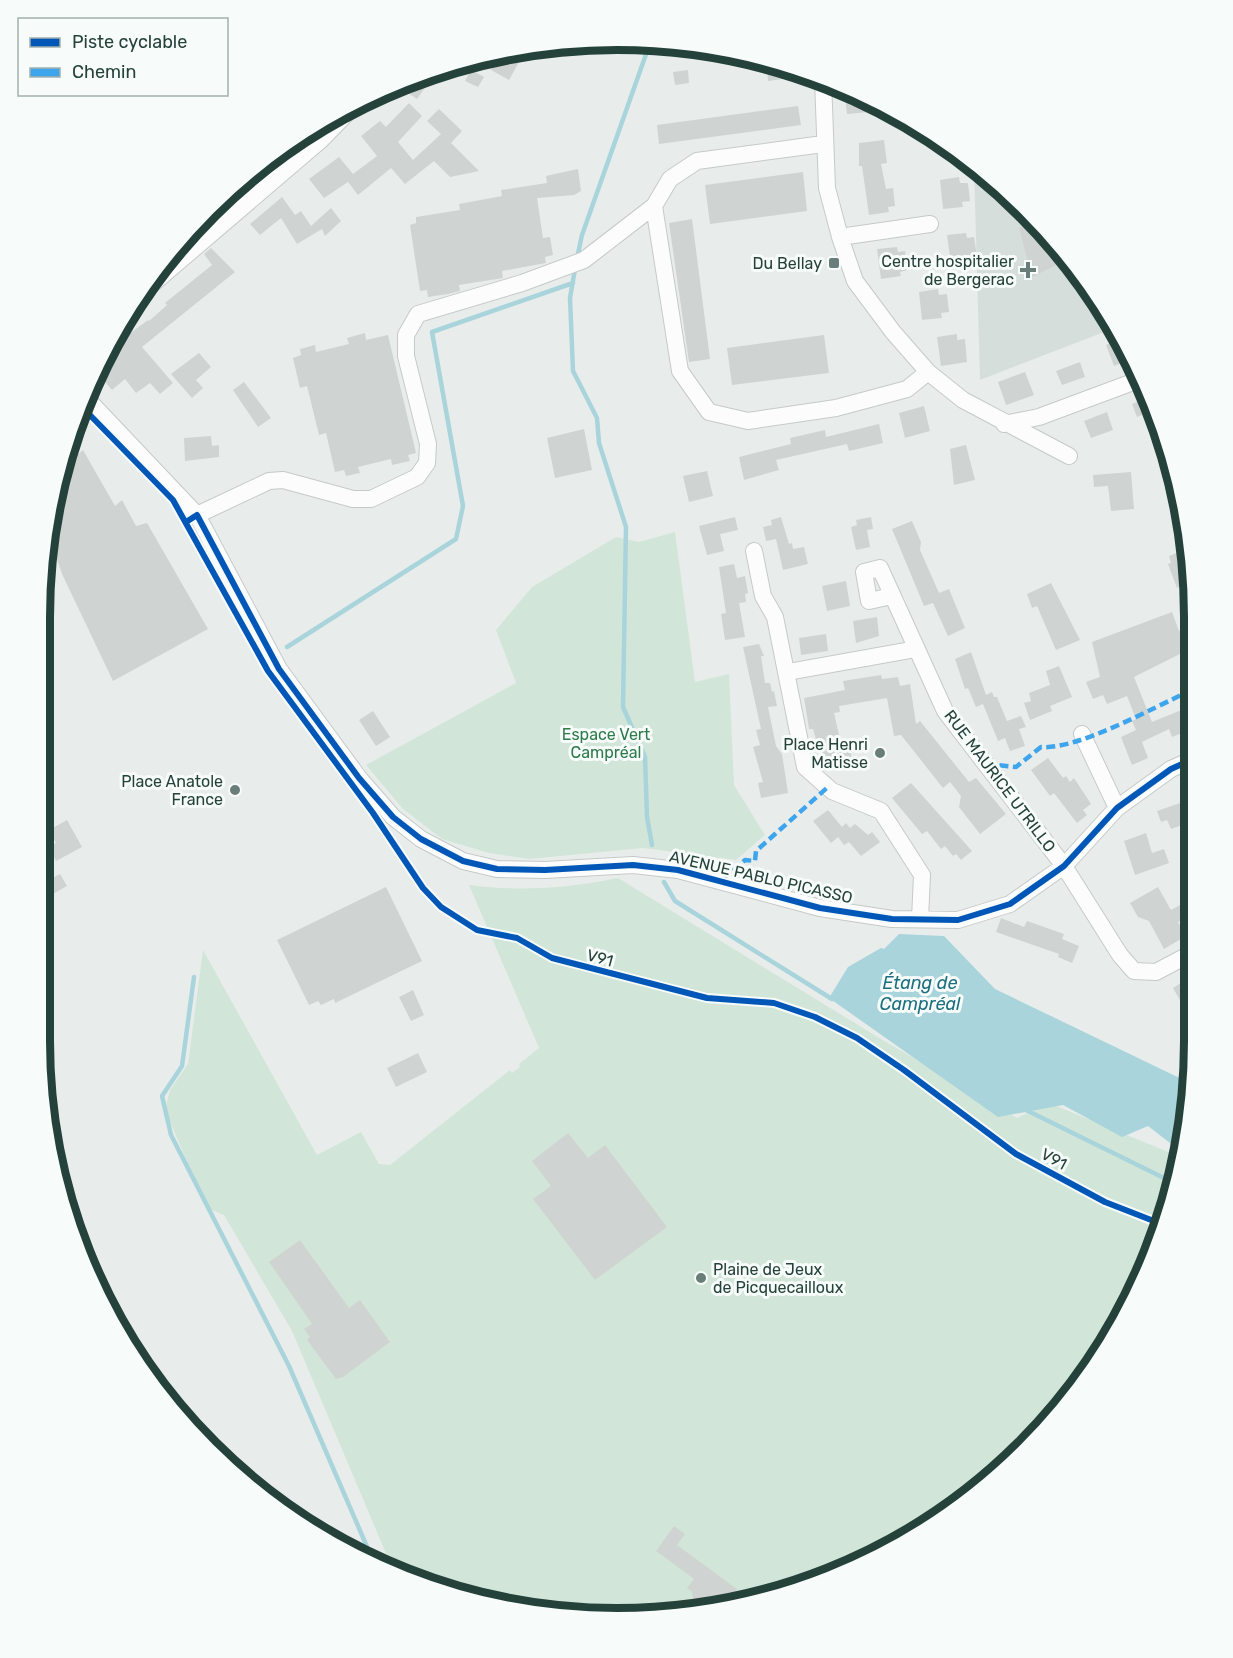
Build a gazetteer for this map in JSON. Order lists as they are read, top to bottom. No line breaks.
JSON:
{"streets":{"street":["RUE MAURICE UTRILLO","AVENUE PABLO PICASSO"],"cycle path":["V91"]},"crossings":[["RUE MAURICE UTRILLO","AVENUE PABLO PICASSO"]],"water":["Étang de Campréal"],"parks":["Espace Vert Campréal"],"places":{"transit":["Du Bellay"],"health":["Centre hospitalier de Bergerac"],"other":["Place Henri Matisse","Place Anatole France","Plaine de Jeux de Picquecailloux"]},"legend":["Piste cyclable","Chemin"]}
